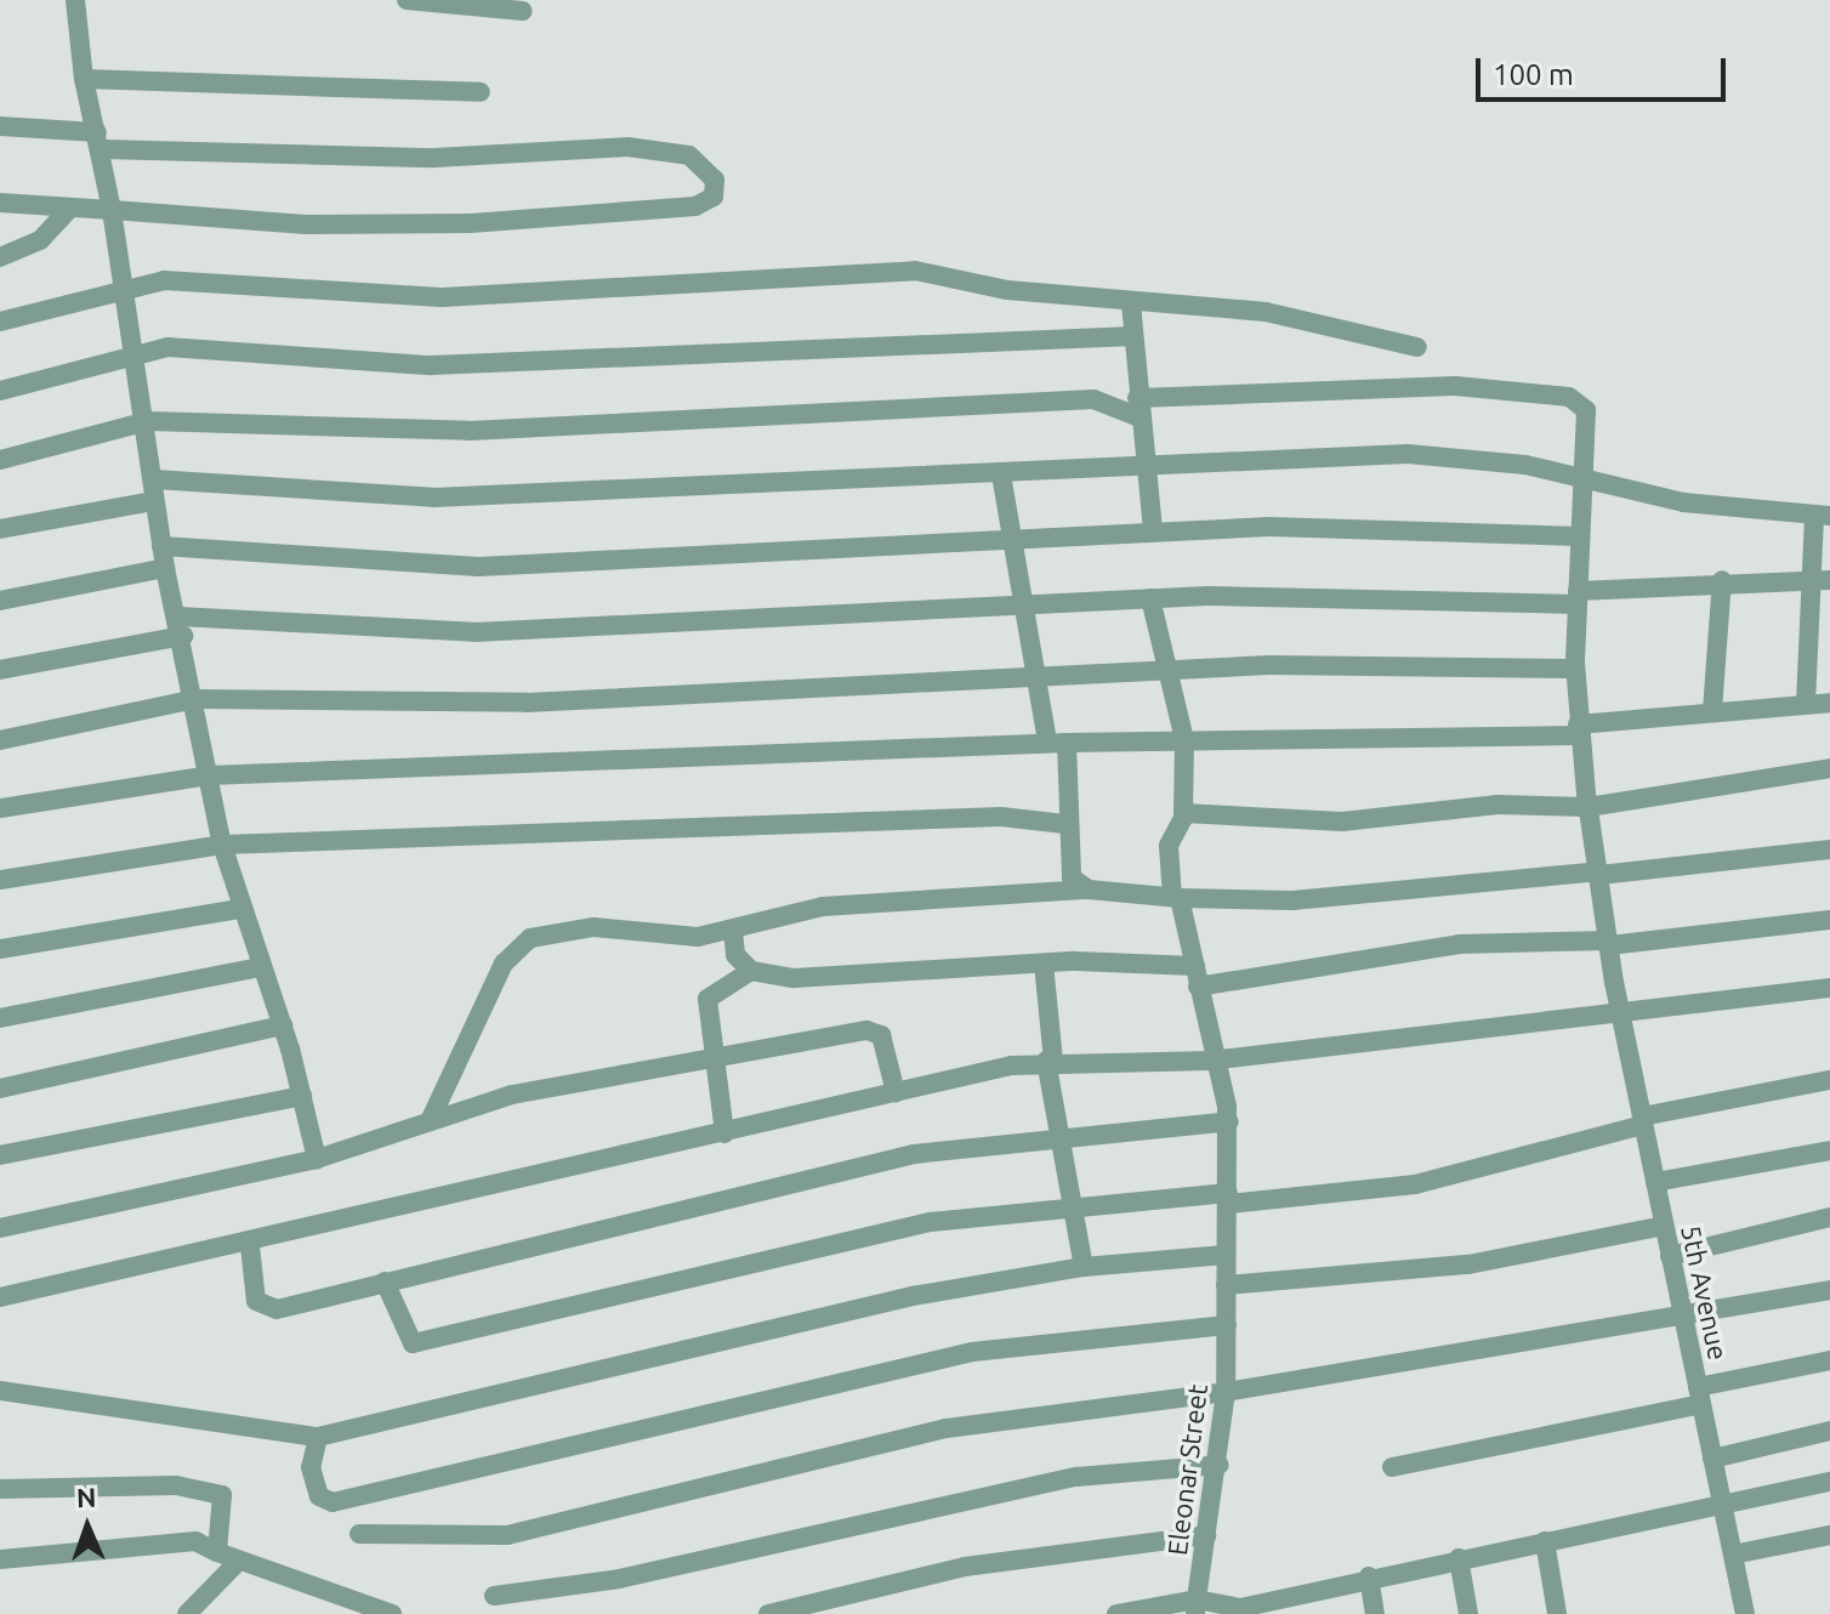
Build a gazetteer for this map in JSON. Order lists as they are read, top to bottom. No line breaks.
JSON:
{"streets":{"street":["5th Avenue","Eleonar Street"]},"scale_bar":"100 m","north":"top"}
